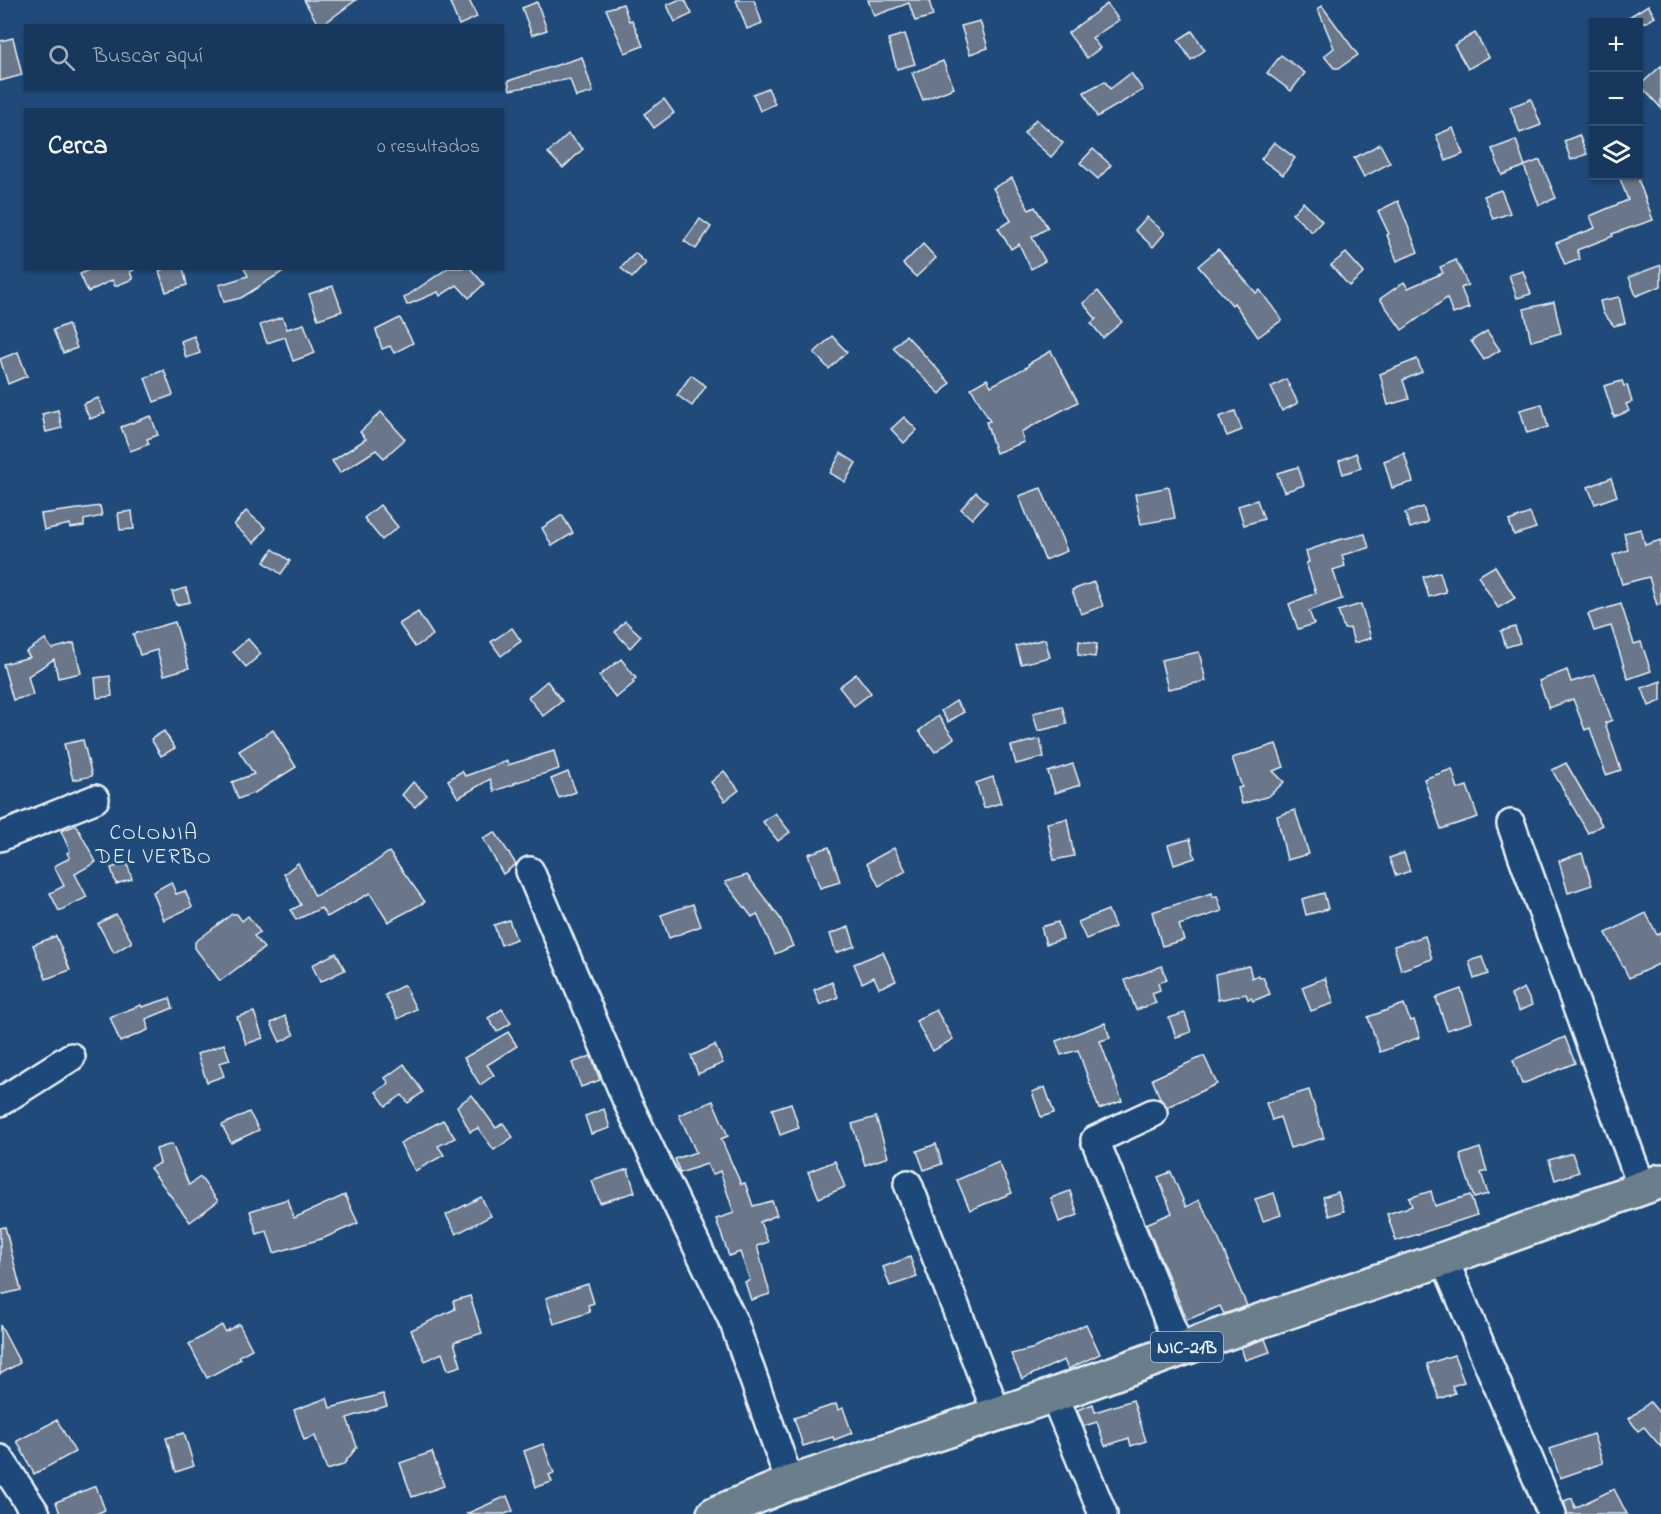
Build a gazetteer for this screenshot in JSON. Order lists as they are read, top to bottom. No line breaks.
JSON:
{"streets":{"highway":["NIC-21B"]},"districts":["COLONIA DEL VERBO"],"page":{"map_buttons":["+","−"],"search":"Buscar aquí","heading":["Cerca","0 resultados"]}}
